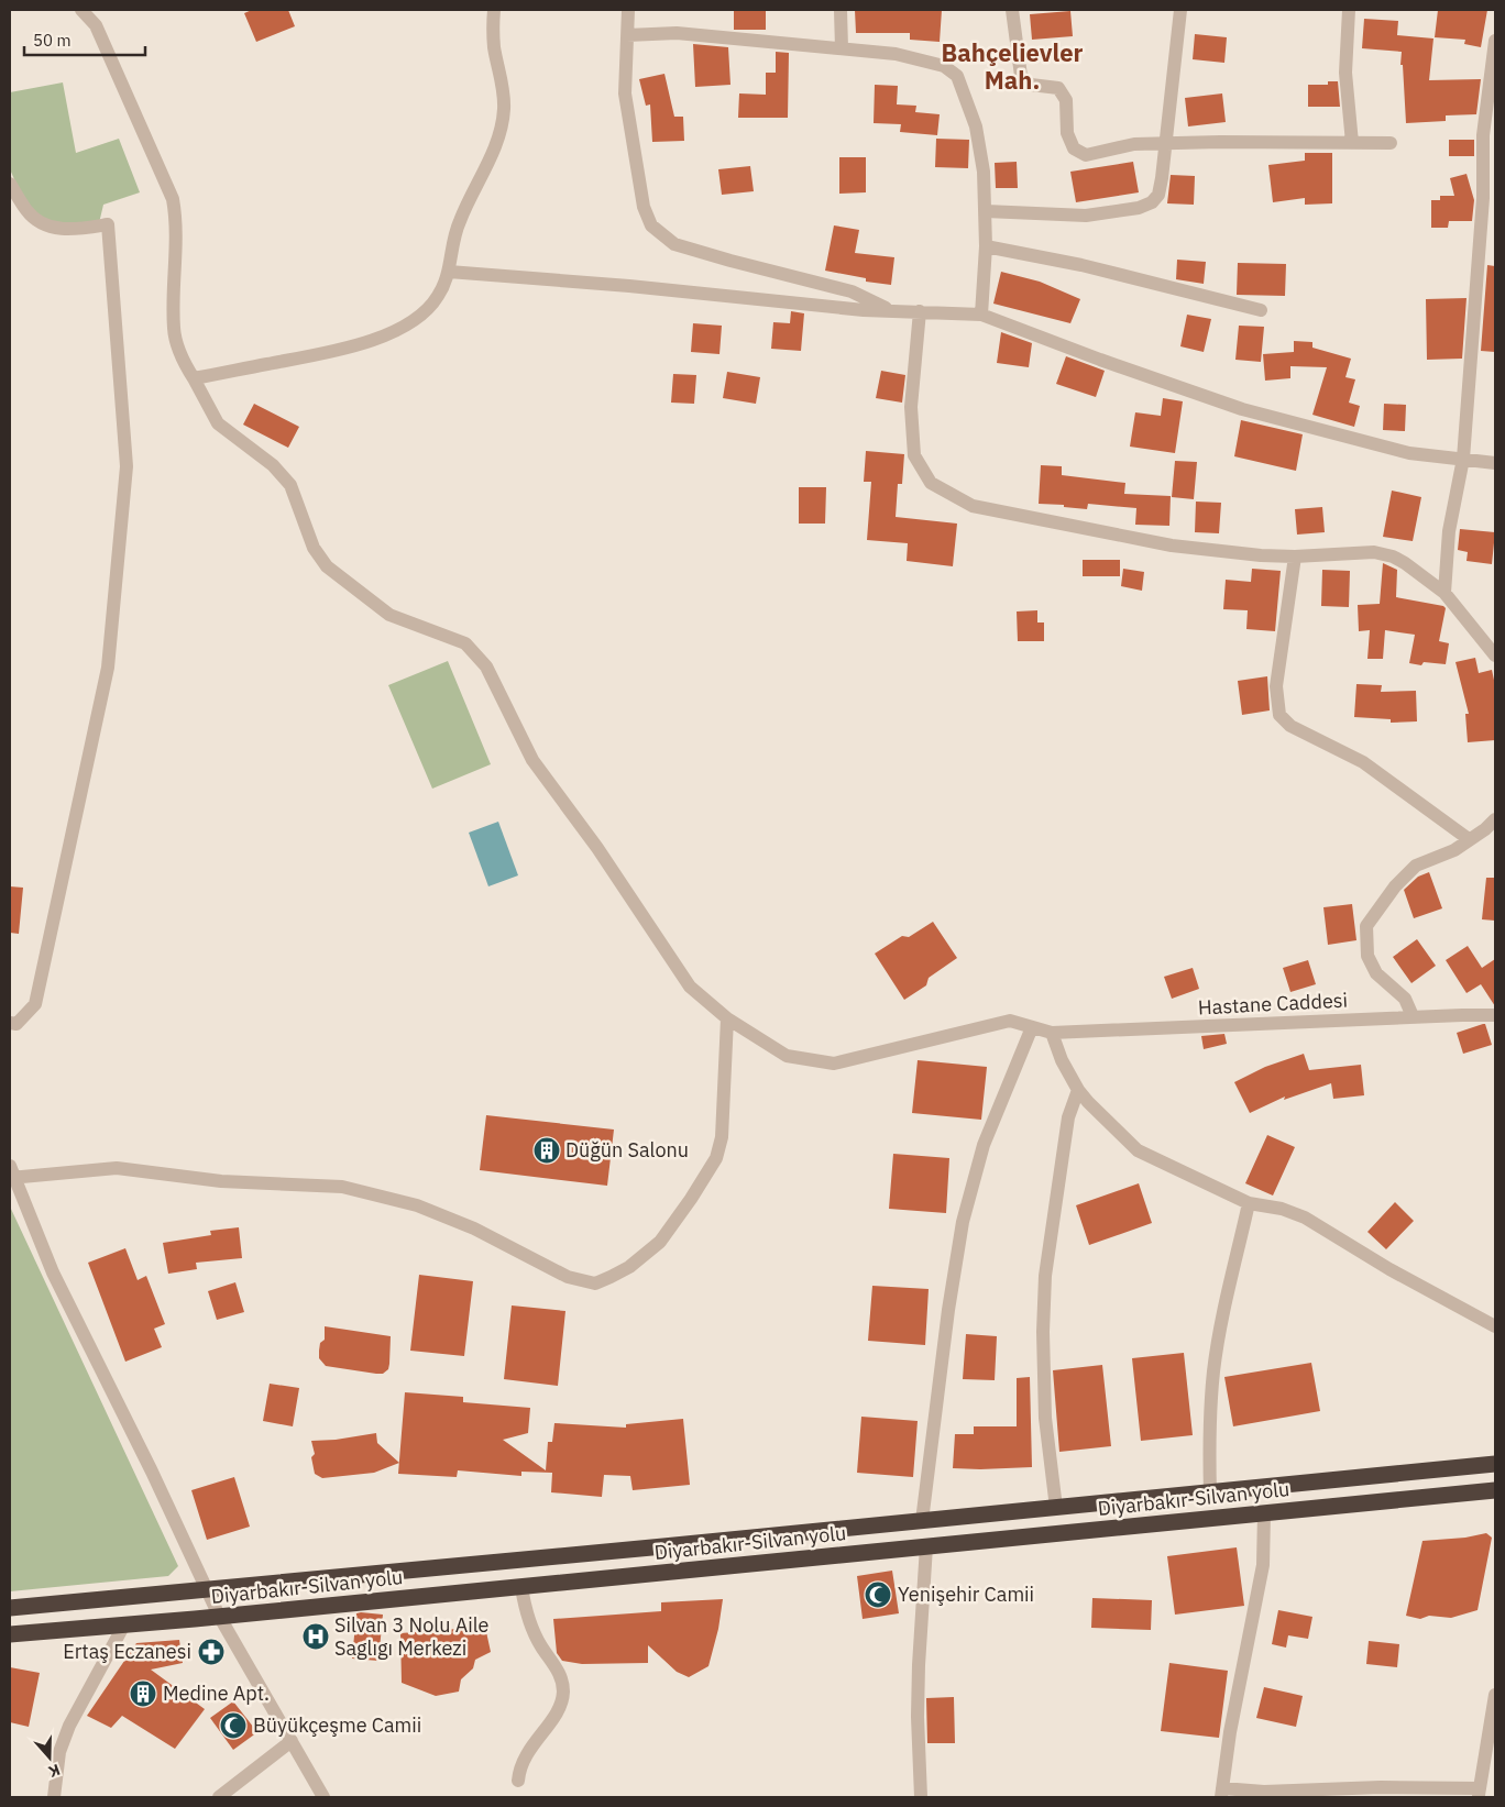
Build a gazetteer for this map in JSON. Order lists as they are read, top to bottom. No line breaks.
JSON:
{"streets":{"highway":["Diyarbakır-Silvan yolu"],"street":["Hastane Caddesi"]},"districts":["Bahçelievler Mah."],"places":{"building":["Düğün Salonu","Medine Apt."],"mosque":["Yenişehir Camii","Büyükçeşme Camii"],"hospital":["Silvan 3 Nolu Aile Saglıgı Merkezi"],"pharmacy":["Ertaş Eczanesi"]},"scale_bar":"50 m","north":"bottom"}
